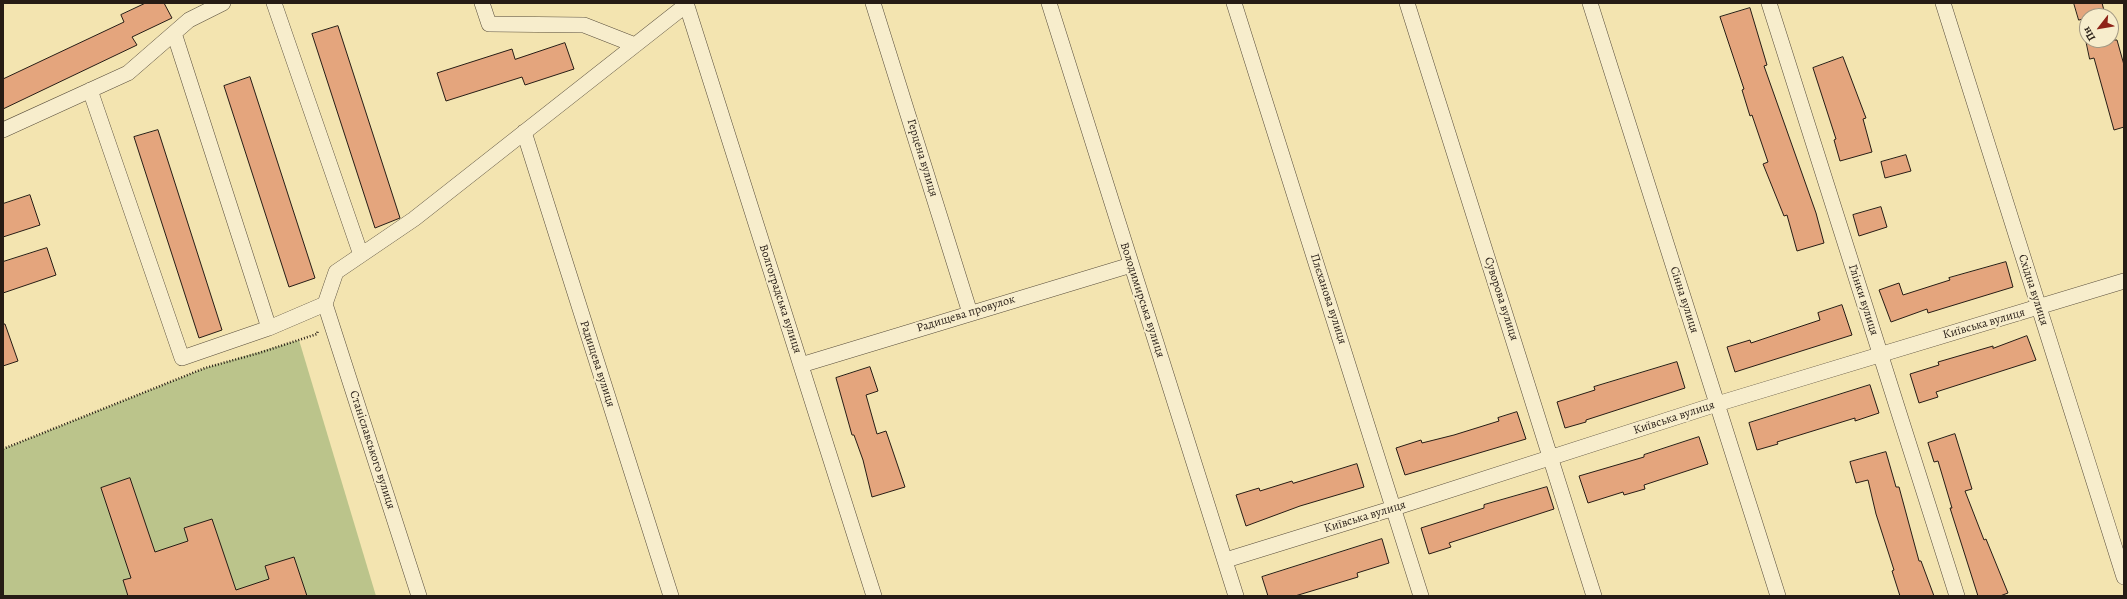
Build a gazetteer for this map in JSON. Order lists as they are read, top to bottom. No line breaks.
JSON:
{"streets":{"street":["Герцена вулиця","Східна вулиця","Волгоградська вулиця","Плєханова вулиця","Суворова вулиця","Володимирська вулиця","Сінна вулиця","Глінки вулиця","Радищева провулок","Київська вулиця","Радищева вулиця","Станіславського вулиця"]},"crossings":[["Герцена вулиця","Радищева провулок"],["Східна вулиця","Київська вулиця"],["Волгоградська вулиця","Радищева провулок"],["Плєханова вулиця","Київська вулиця"],["Суворова вулиця","Київська вулиця"],["Володимирська вулиця","Радищева провулок"],["Володимирська вулиця","Київська вулиця"],["Сінна вулиця","Київська вулиця"],["Глінки вулиця","Київська вулиця"]],"north":"bottom left"}
